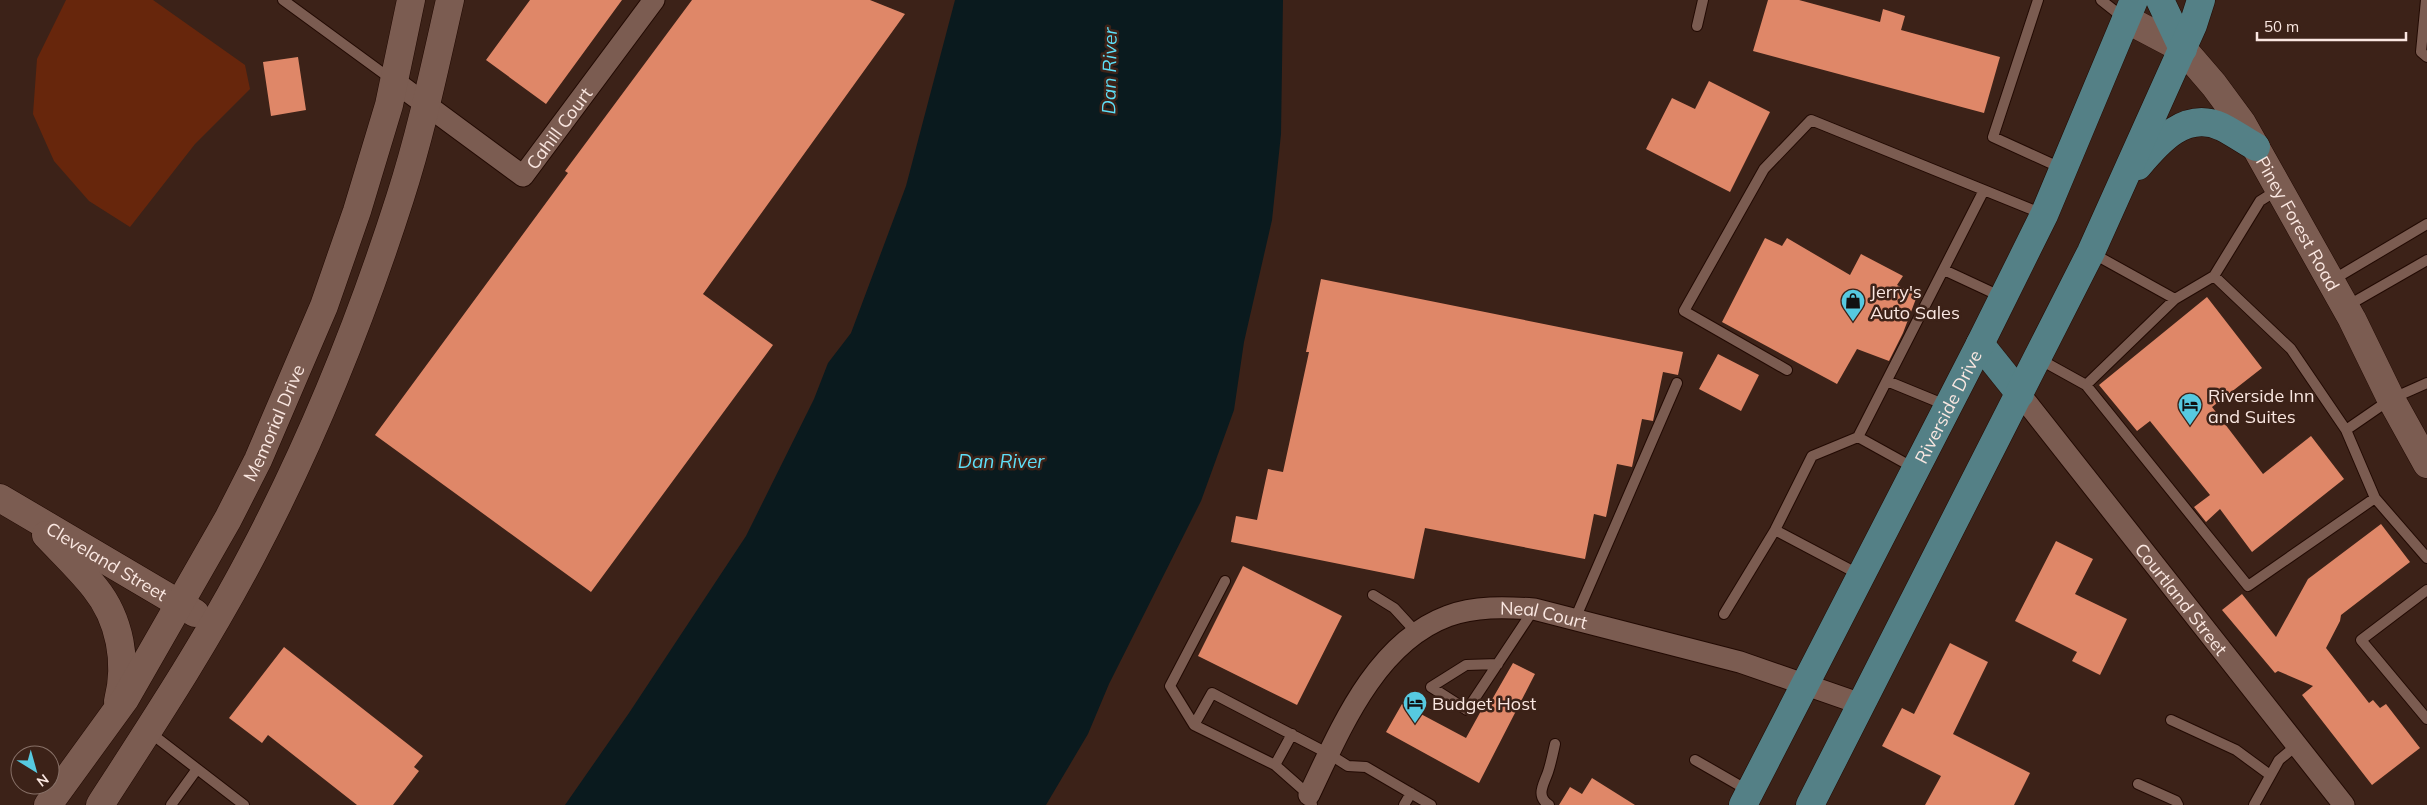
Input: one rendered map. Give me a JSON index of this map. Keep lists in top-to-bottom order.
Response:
{
  "streets": {
    "main road": [
      "Piney Forest Road",
      "Riverside Drive",
      "Memorial Drive",
      "Cleveland Street"
    ],
    "street": ["Cahill Court", "Courtland Street", "Neal Court"]
  },
  "crossings": [
    ["Cahill Court", "Memorial Drive"],
    ["Piney Forest Road", "Riverside Drive"],
    ["Riverside Drive", "Neal Court"],
    ["Memorial Drive", "Cleveland Street"]
  ],
  "water": ["Dan River"],
  "places": {
    "shop": ["Jerry's Auto Sales"],
    "hotel": ["Riverside Inn and Suites", "Budget Host"]
  },
  "scale_bar": "50 m",
  "north": "bottom right"
}
